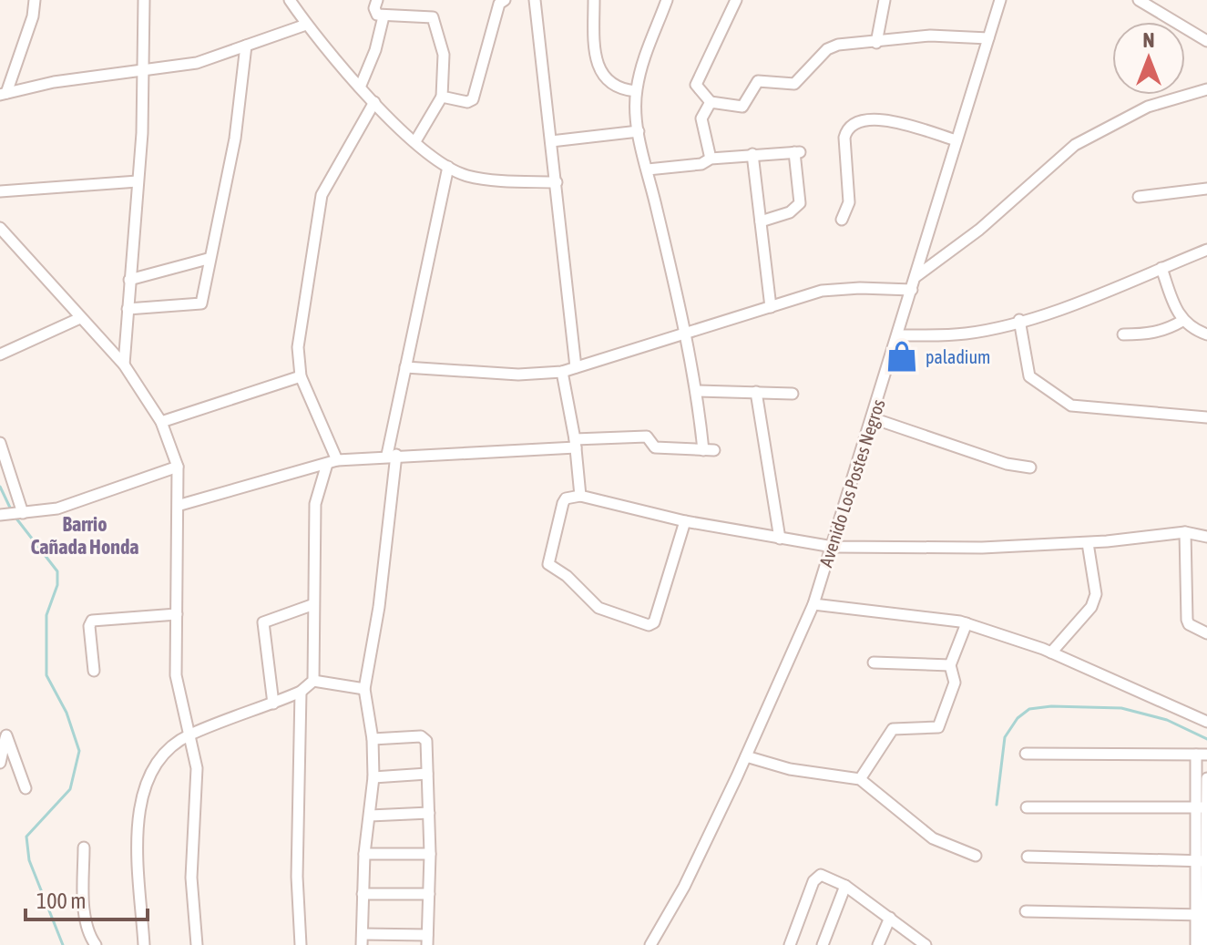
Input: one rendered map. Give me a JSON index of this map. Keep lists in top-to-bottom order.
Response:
{
  "streets": {
    "street": ["Avenido Los Postes Negros"]
  },
  "districts": ["Barrio Cañada Honda"],
  "places": {
    "shop": ["paladium"]
  },
  "scale_bar": "100 m",
  "north": "top"
}
